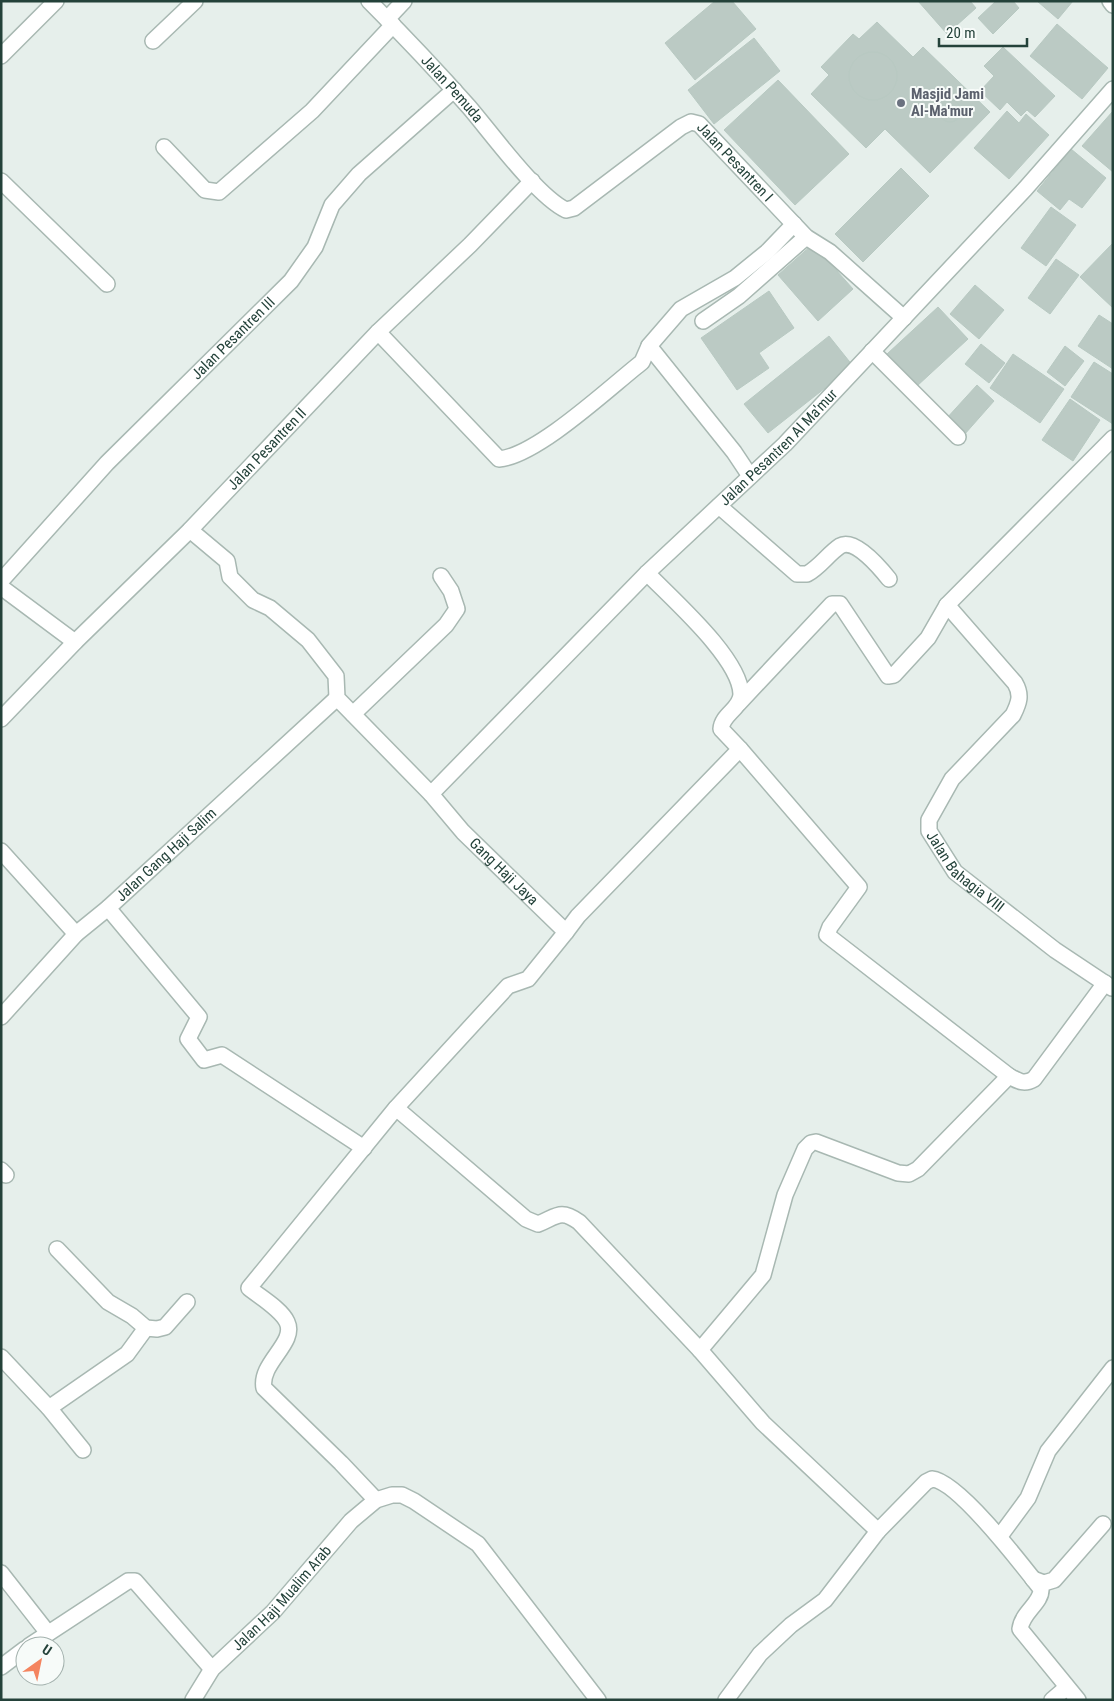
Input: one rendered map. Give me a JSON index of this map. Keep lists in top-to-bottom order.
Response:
{
  "streets": {
    "street": [
      "Jalan Pemuda",
      "Jalan Pesantren I",
      "Jalan Pesantren III",
      "Jalan Pesantren Al Ma'mur",
      "Jalan Pesantren II",
      "Jalan Gang Haji Salim",
      "Jalan Bahagia VIII",
      "Gang Haji Jaya",
      "Jalan Haji Mualim Arab"
    ]
  },
  "crossings": [
    ["Jalan Pemuda", "Jalan Pesantren I"],
    ["Jalan Pemuda", "Jalan Pesantren III"],
    ["Jalan Pemuda", "Jalan Pesantren II"],
    ["Jalan Pesantren I", "Jalan Pesantren Al Ma'mur"],
    ["Jalan Pesantren I", "Jalan Pesantren II"],
    ["Jalan Pesantren Al Ma'mur", "Gang Haji Jaya"],
    ["Jalan Gang Haji Salim", "Gang Haji Jaya"]
  ],
  "places": ["Masjid Jami Al-Ma'mur"],
  "scale_bar": "20 m",
  "north": "top right"
}
